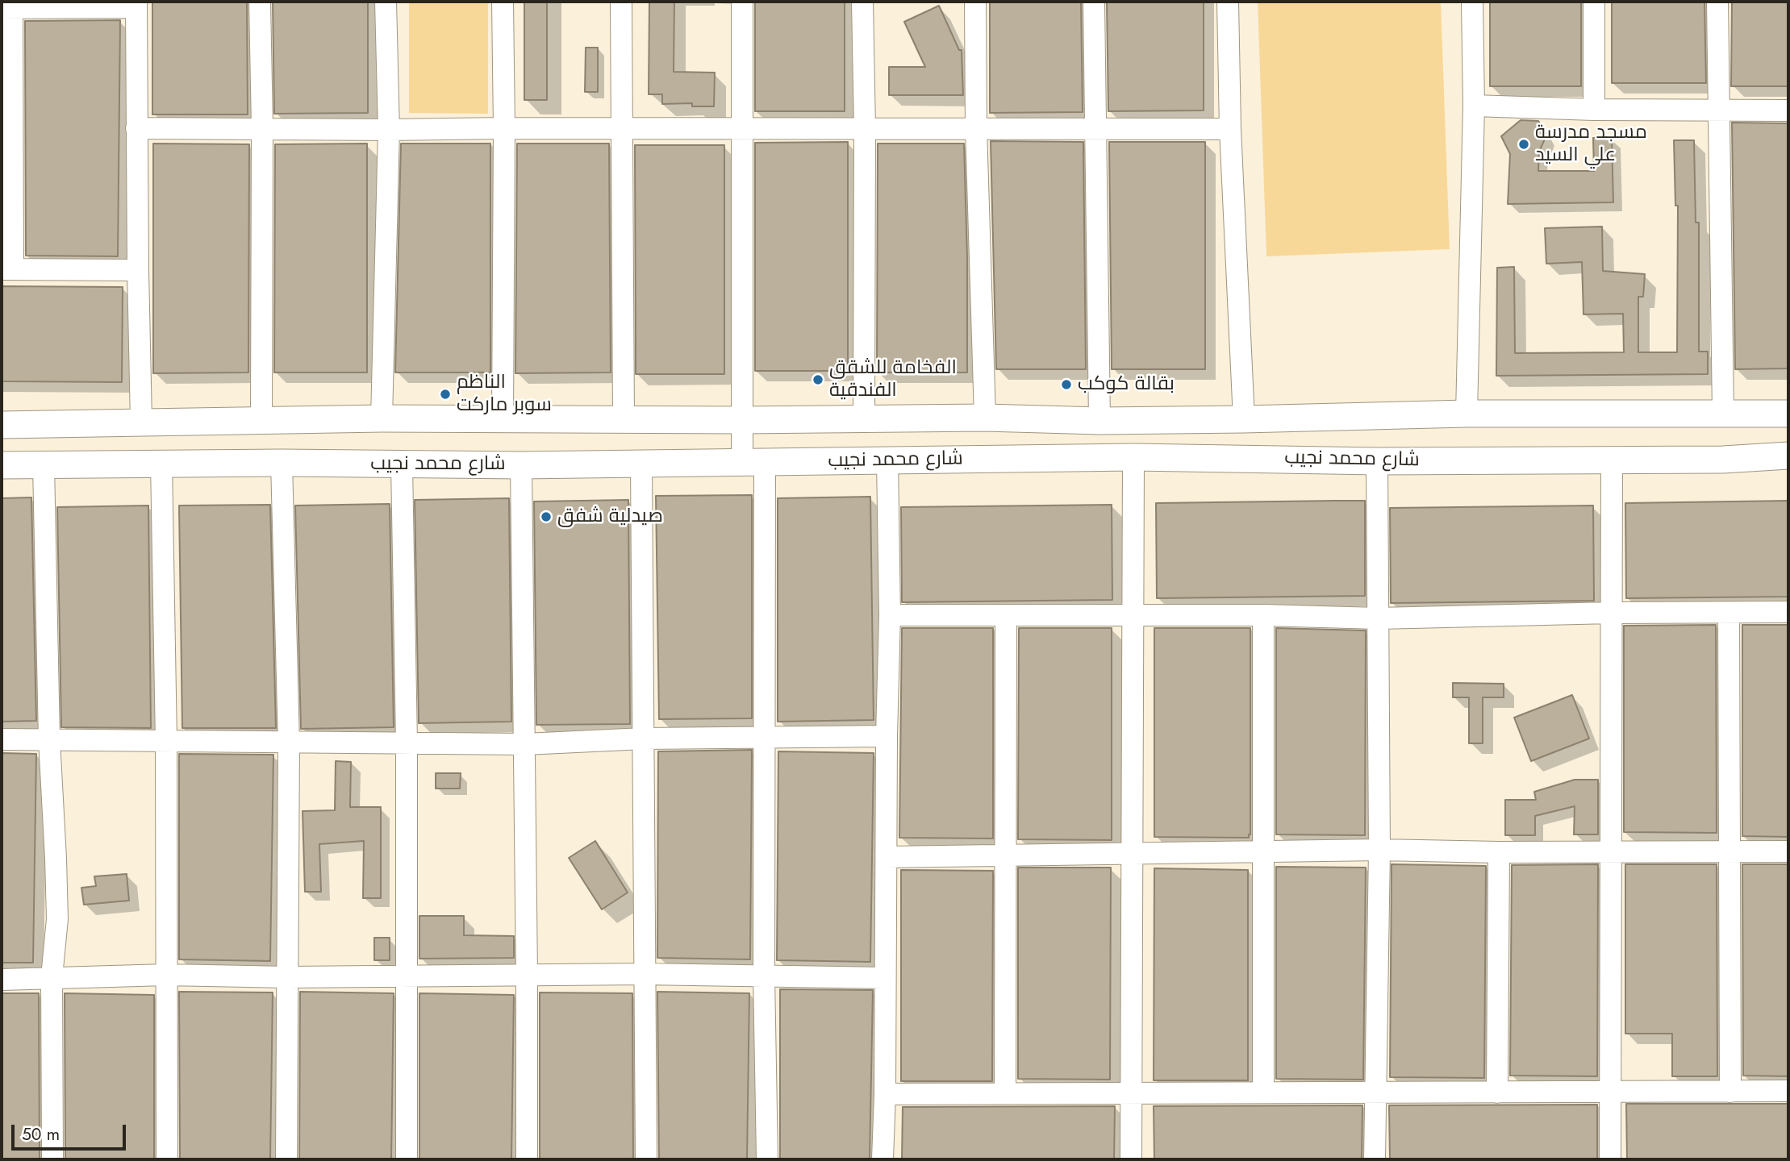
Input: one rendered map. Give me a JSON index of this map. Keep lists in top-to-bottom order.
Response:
{
  "streets": {
    "main road": ["شارع محمد نجيب"]
  },
  "places": [
    "مسجد مدرسة علي السيد",
    "الفخامة للشقق الفندقية",
    "بقالة كوكب",
    "الناظم سوبر ماركت",
    "صيدلية شفق"
  ],
  "scale_bar": "50 m"
}
